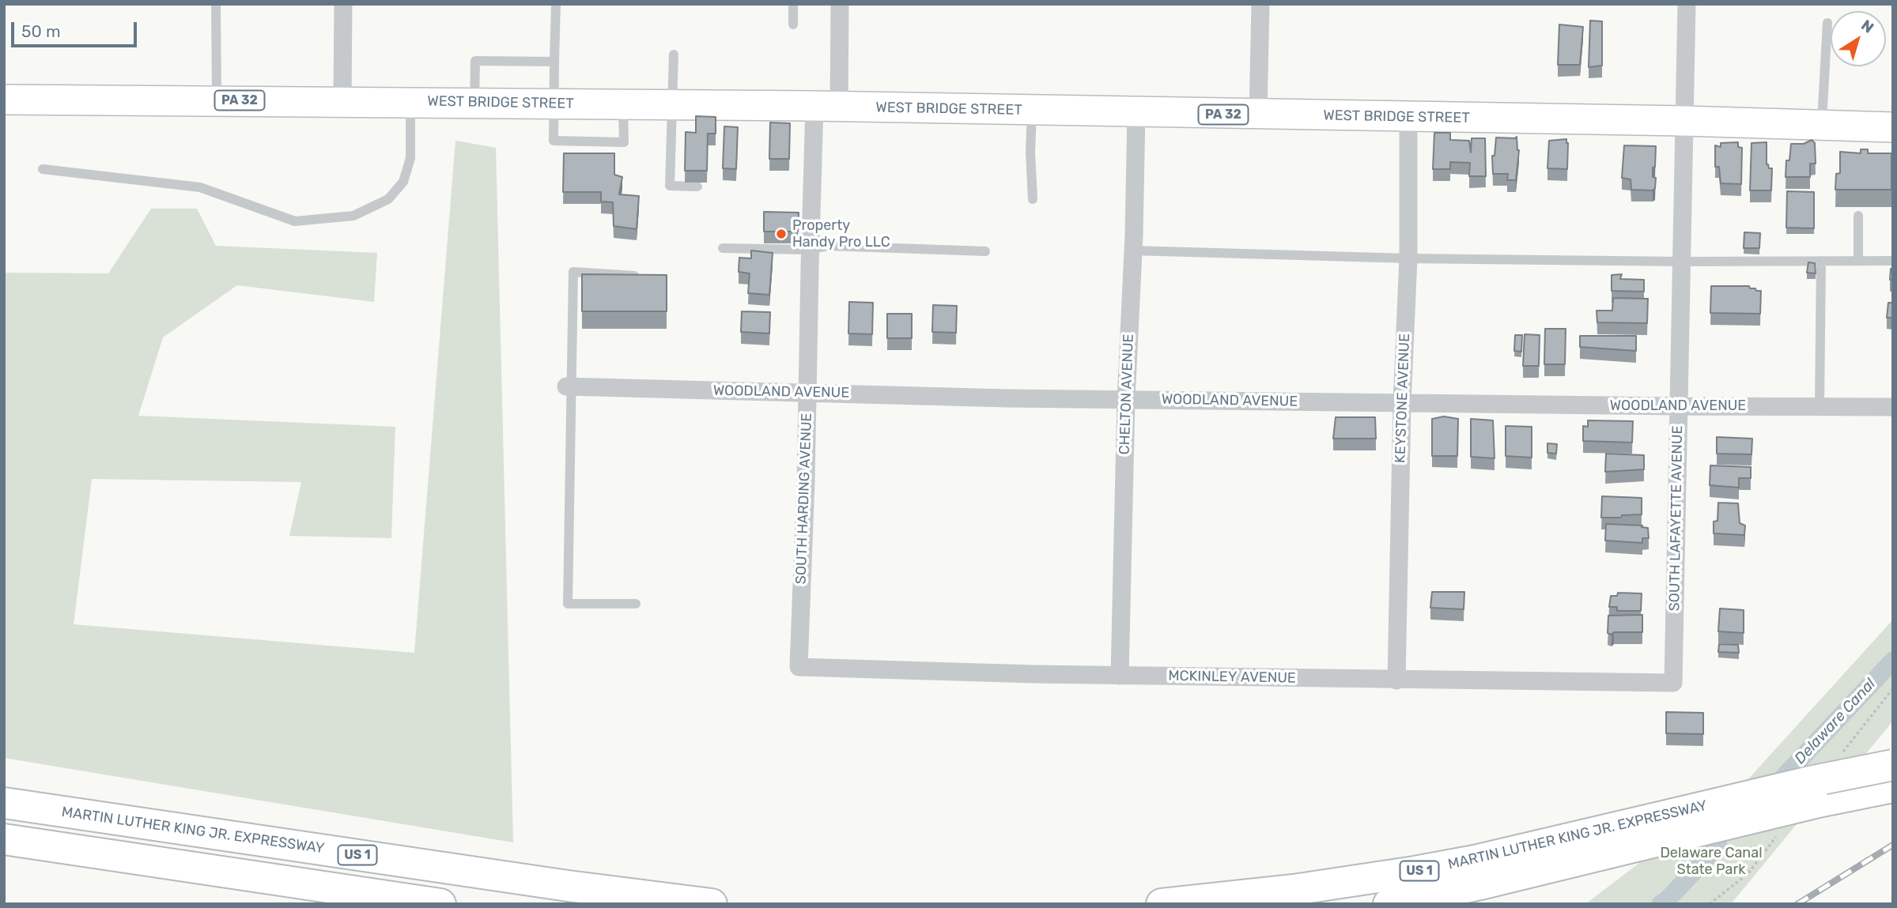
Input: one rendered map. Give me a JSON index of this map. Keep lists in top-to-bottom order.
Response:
{
  "streets": {
    "highway": ["MARTIN LUTHER KING JR. EXPRESSWAY", "US 1"],
    "main road": ["PA 32", "WEST BRIDGE STREET"],
    "street": [
      "WOODLAND AVENUE",
      "CHELTON AVENUE",
      "KEYSTONE AVENUE",
      "SOUTH HARDING AVENUE",
      "SOUTH LAFAYETTE AVENUE",
      "MCKINLEY AVENUE"
    ]
  },
  "crossings": [
    ["WEST BRIDGE STREET", "CHELTON AVENUE"],
    ["WEST BRIDGE STREET", "KEYSTONE AVENUE"],
    ["WEST BRIDGE STREET", "SOUTH HARDING AVENUE"],
    ["WEST BRIDGE STREET", "SOUTH LAFAYETTE AVENUE"],
    ["WOODLAND AVENUE", "CHELTON AVENUE"],
    ["WOODLAND AVENUE", "KEYSTONE AVENUE"],
    ["WOODLAND AVENUE", "SOUTH HARDING AVENUE"],
    ["WOODLAND AVENUE", "SOUTH LAFAYETTE AVENUE"],
    ["CHELTON AVENUE", "MCKINLEY AVENUE"],
    ["KEYSTONE AVENUE", "MCKINLEY AVENUE"],
    ["SOUTH HARDING AVENUE", "MCKINLEY AVENUE"],
    ["SOUTH LAFAYETTE AVENUE", "MCKINLEY AVENUE"]
  ],
  "water": ["Delaware Canal"],
  "parks": ["Delaware Canal State Park"],
  "places": ["Property Handy Pro LLC"],
  "scale_bar": "50 m",
  "north": "top right"
}
